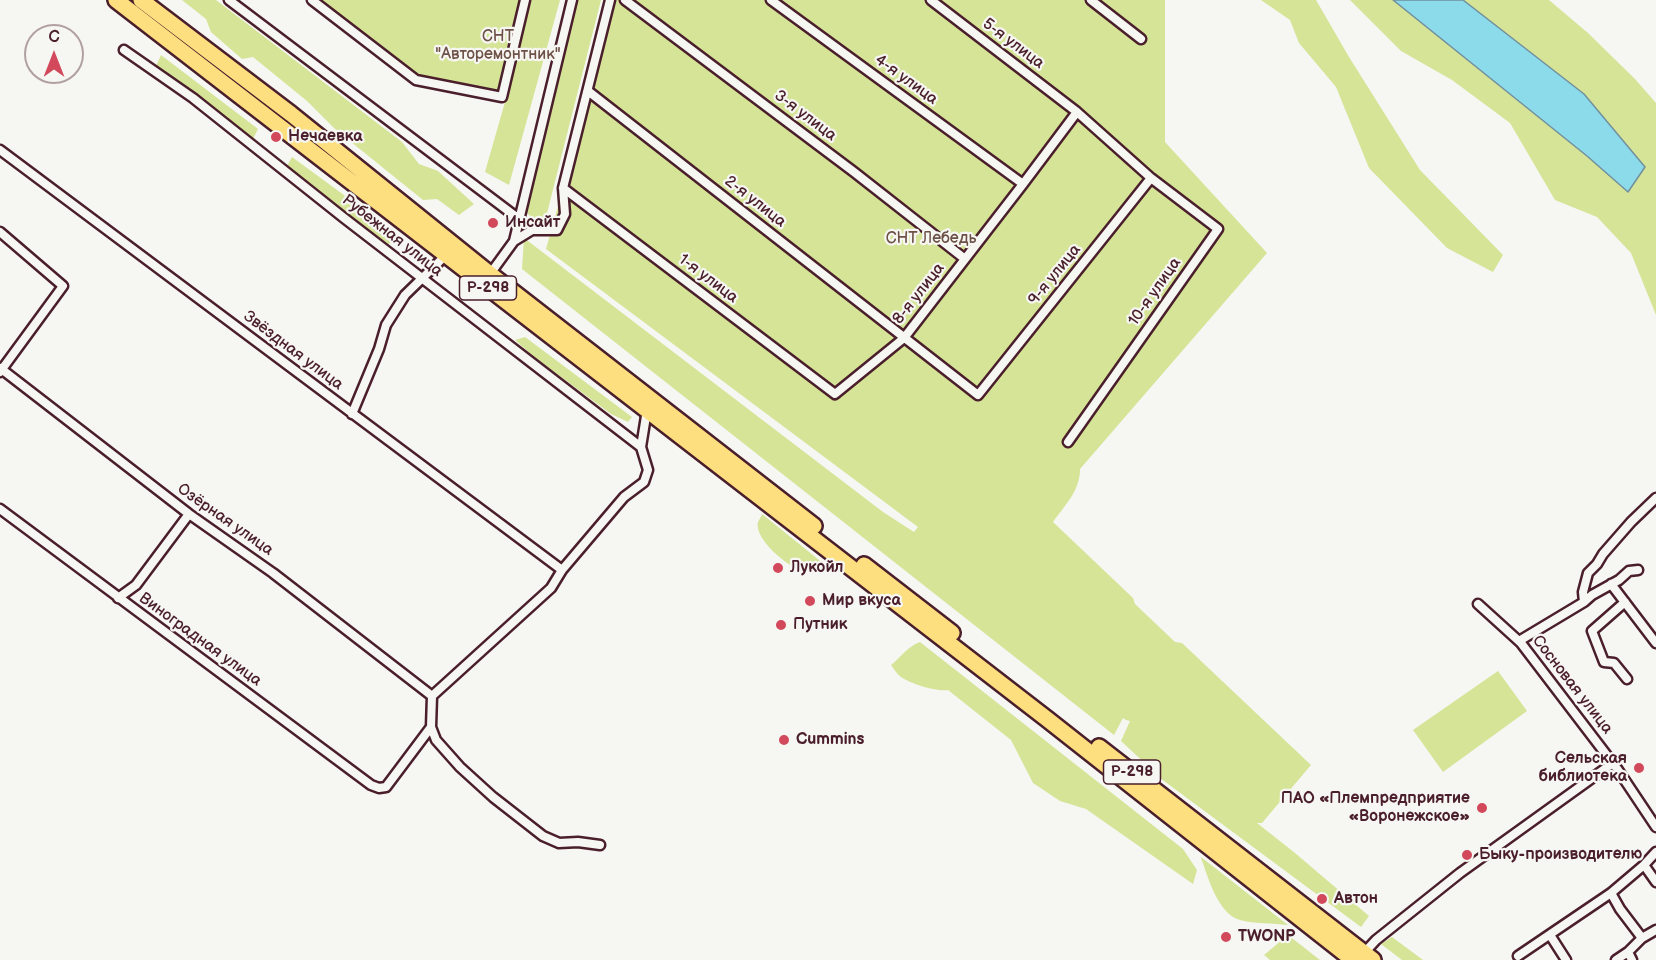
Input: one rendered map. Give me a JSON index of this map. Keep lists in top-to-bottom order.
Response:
{
  "streets": {
    "highway": ["Р-298"],
    "street": [
      "5-я улица",
      "4-я улица",
      "3-я улица",
      "2-я улица",
      "Рубежная улица",
      "9-я улица",
      "1-я улица",
      "10-я улица",
      "8-я улица",
      "Звёздная улица",
      "Озёрная улица",
      "Виноградная улица",
      "Сосновая улица"
    ]
  },
  "crossings": [
    ["5-я улица", "8-я улица"],
    ["4-я улица", "8-я улица"],
    ["3-я улица", "8-я улица"],
    ["2-я улица", "9-я улица"],
    ["2-я улица", "8-я улица"],
    ["9-я улица", "10-я улица"],
    ["9-я улица", "8-я улица"],
    ["1-я улица", "8-я улица"]
  ],
  "parks": ["СНТ \"Авторемонтник\"", "СНТ Лебедь"],
  "places": [
    "Нечаевка",
    "Инсайт",
    "Лукойл",
    "Мир вкуса",
    "Путник",
    "Cummins",
    "Сельская библиотека",
    "ПАО «Племпредприятие «Воронежское»",
    "Быку-производителю",
    "Автон",
    "TWONP"
  ],
  "north": "top"
}
